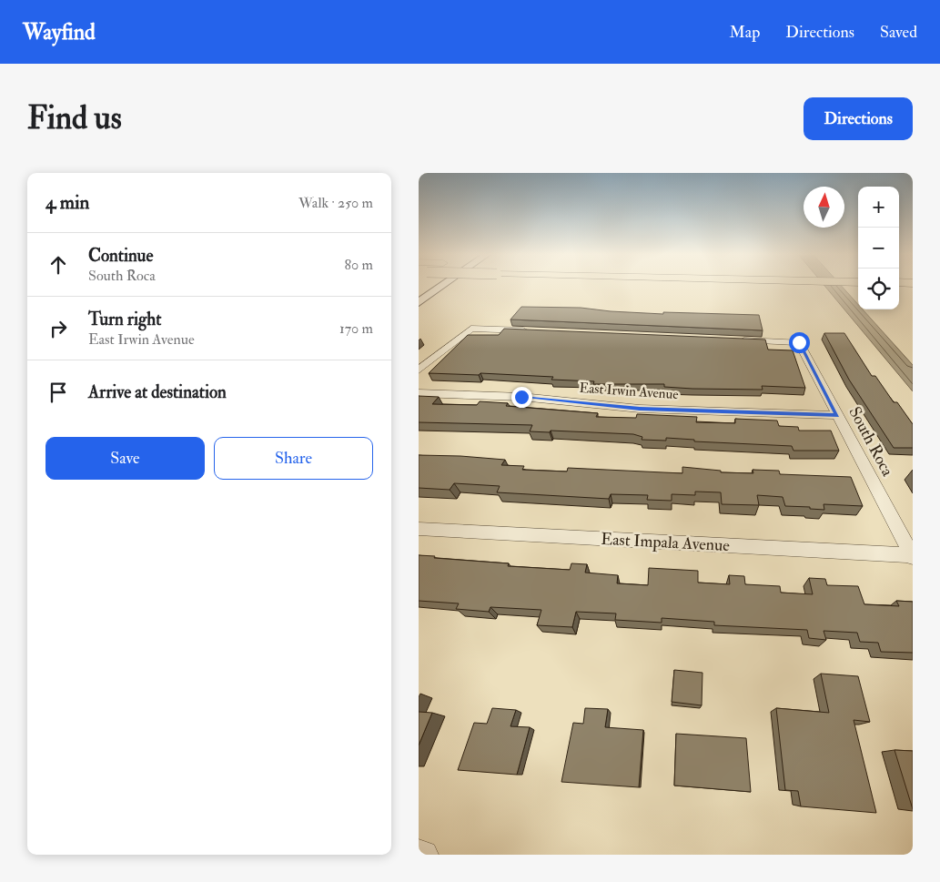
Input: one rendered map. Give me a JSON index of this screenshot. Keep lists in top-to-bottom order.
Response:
{
  "streets": {
    "street": ["East Irwin Avenue", "South Roca", "East Impala Avenue"]
  },
  "crossings": [
    ["East Irwin Avenue", "South Roca"],
    ["South Roca", "East Impala Avenue"]
  ],
  "north": "top",
  "page": {
    "header": "Wayfind",
    "nav": ["Map", "Directions", "Saved"],
    "buttons": [
      "Directions",
      ["Save", "Share"]
    ],
    "title": "Find us",
    "heading": ["4 min", "Walk · 250 m"],
    "map_buttons": ["+", "−"],
    "list": [
      ["Continue", "South Roca", "80 m"],
      ["Turn right", "East Irwin Avenue", "170 m"],
      "Arrive at destination"
    ]
  }
}
